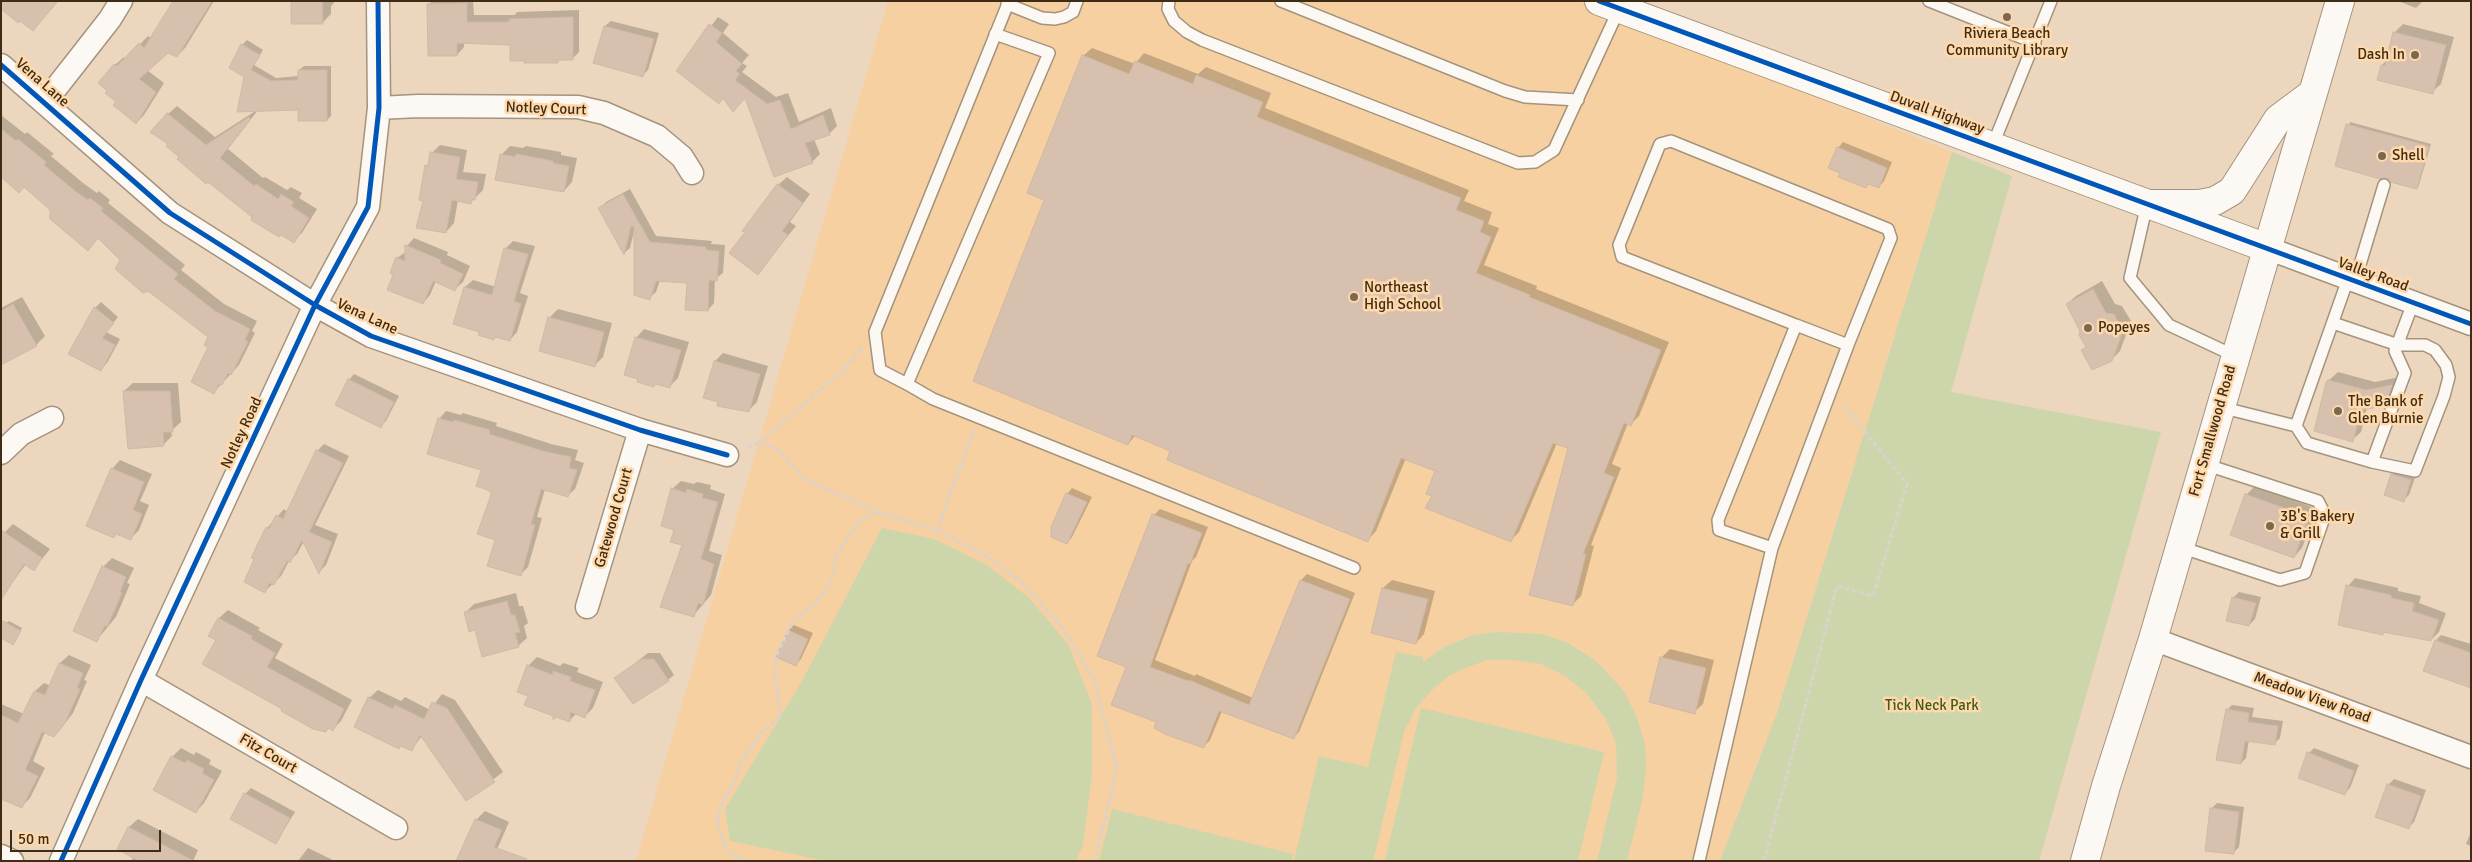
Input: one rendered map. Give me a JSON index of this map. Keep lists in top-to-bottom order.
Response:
{
  "streets": {
    "main road": ["Duvall Highway", "Fort Smallwood Road"],
    "street": [
      "Vena Lane",
      "Notley Court",
      "Valley Road",
      "Notley Road",
      "Gatewood Court",
      "Meadow View Road",
      "Fitz Court"
    ]
  },
  "crossings": [
    ["Vena Lane", "Notley Road"],
    ["Vena Lane", "Gatewood Court"],
    ["Notley Court", "Notley Road"],
    ["Duvall Highway", "Valley Road"],
    ["Duvall Highway", "Fort Smallwood Road"],
    ["Valley Road", "Fort Smallwood Road"],
    ["Fort Smallwood Road", "Meadow View Road"],
    ["Notley Road", "Fitz Court"]
  ],
  "parks": ["Tick Neck Park"],
  "places": [
    "Riviera Beach Community Library",
    "Dash In",
    "Shell",
    "Northeast High School",
    "Popeyes",
    "The Bank of Glen Burnie",
    "3B's Bakery & Grill"
  ],
  "scale_bar": "50 m"
}
